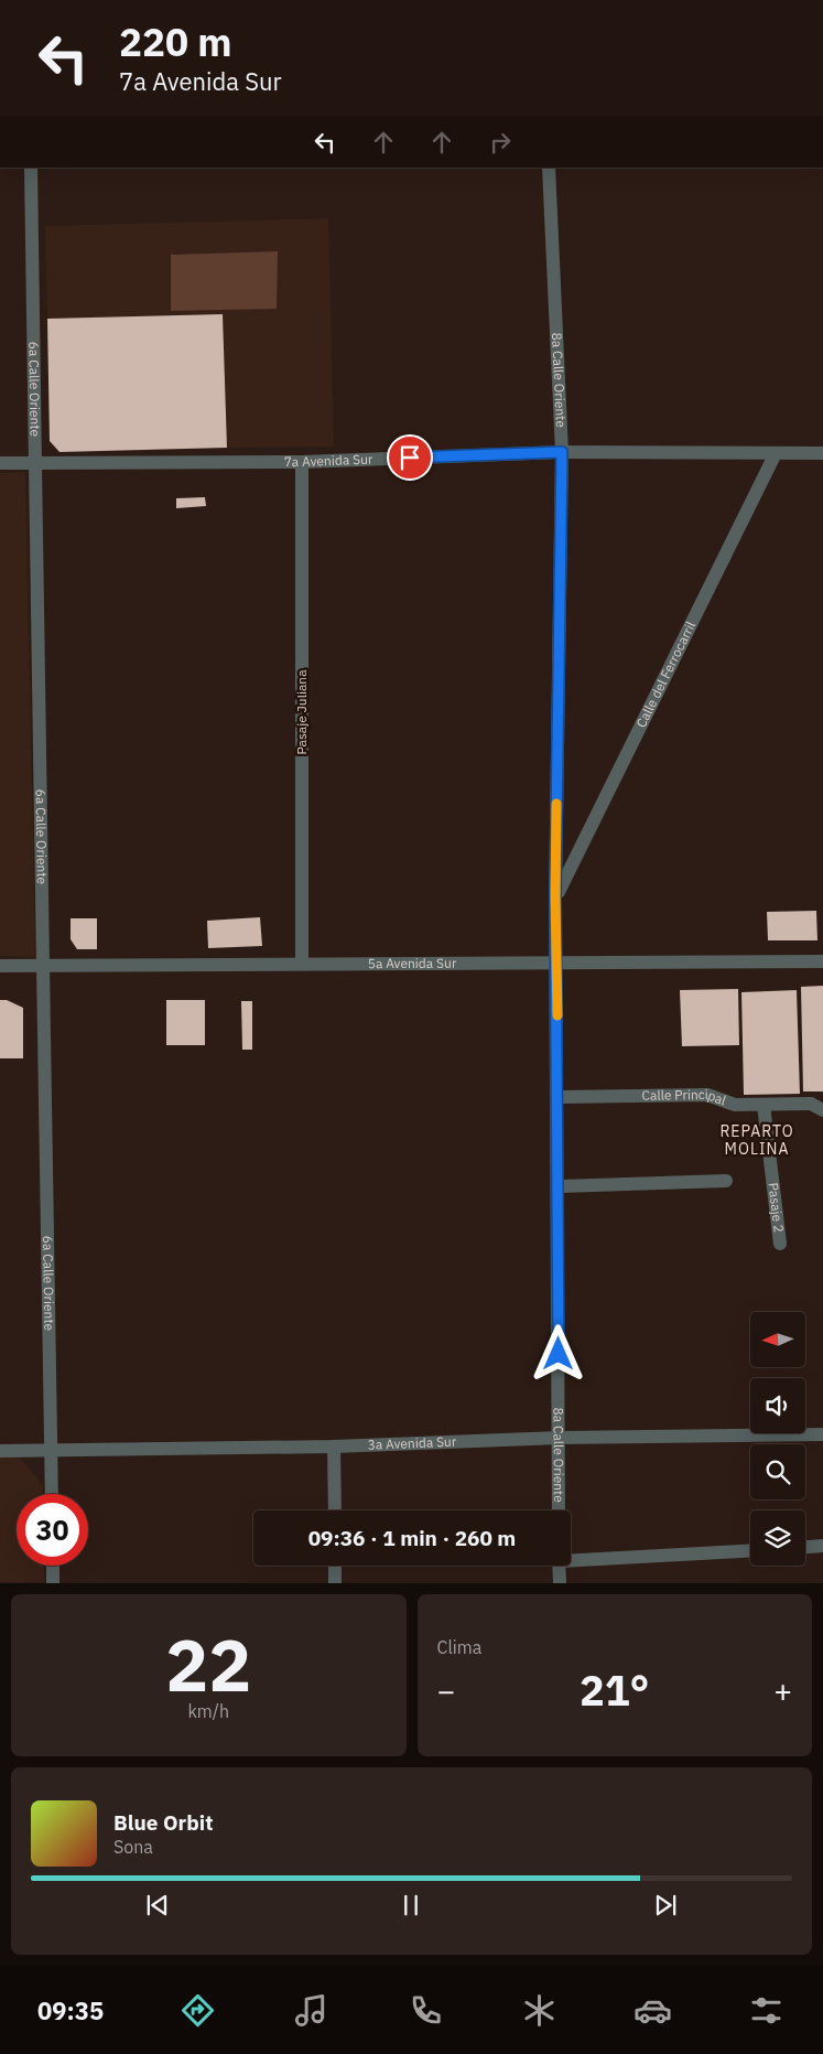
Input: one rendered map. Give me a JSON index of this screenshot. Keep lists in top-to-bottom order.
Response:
{
  "streets": {
    "street": [
      "8a Calle Oriente",
      "6a Calle Oriente",
      "7a Avenida Sur",
      "Calle del Ferrocarril",
      "Pasaje Juliana",
      "5a Avenida Sur",
      "Calle Principal",
      "Pasaje 2",
      "3a Avenida Sur"
    ]
  },
  "crossings": [
    ["8a Calle Oriente", "7a Avenida Sur"],
    ["8a Calle Oriente", "Calle del Ferrocarril"],
    ["8a Calle Oriente", "5a Avenida Sur"],
    ["8a Calle Oriente", "Calle Principal"],
    ["8a Calle Oriente", "3a Avenida Sur"],
    ["6a Calle Oriente", "7a Avenida Sur"],
    ["6a Calle Oriente", "5a Avenida Sur"],
    ["6a Calle Oriente", "3a Avenida Sur"],
    ["7a Avenida Sur", "Calle del Ferrocarril"],
    ["7a Avenida Sur", "Pasaje Juliana"],
    ["Pasaje Juliana", "5a Avenida Sur"],
    ["Calle Principal", "Pasaje 2"]
  ],
  "districts": ["REPARTO MOLINA"],
  "north": "left",
  "page": {
    "turn": ["220 m", "7a Avenida Sur"],
    "limit": "30",
    "trip": "09:36 · 1 min · 260 m",
    "tile": [
      ["22", "km/h"],
      "Clima"
    ],
    "heat": ["−", "21°", "+"],
    "song": ["Blue Orbit", "Sona"],
    "tabs": "09:35"
  }
}
